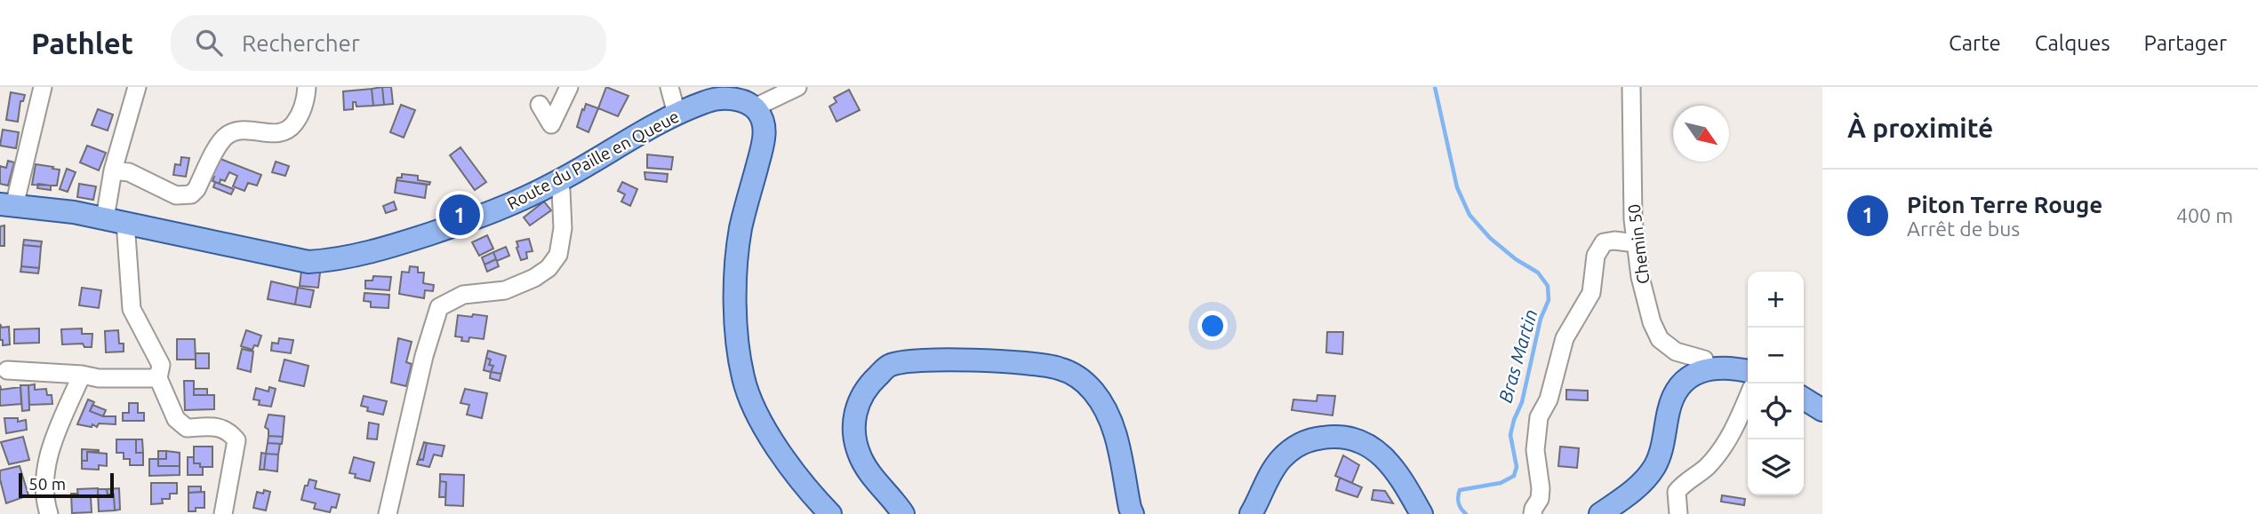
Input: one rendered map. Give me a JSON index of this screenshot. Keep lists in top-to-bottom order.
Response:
{
  "streets": {
    "main road": ["Route du Paille en Queue"],
    "street": ["Chemin 50"]
  },
  "water": ["Bras Martin"],
  "scale_bar": "50 m",
  "north": "bottom right",
  "page": {
    "header": "Pathlet",
    "search": "Rechercher",
    "nav": ["Carte", "Calques", "Partager"],
    "heading": "À proximité",
    "list": [
      {
        "mark": "1",
        "name": "Piton Terre Rouge",
        "note": "Arrêt de bus",
        "value": "400 m"
      }
    ],
    "pins": "1",
    "map_buttons": ["+", "−"],
    "scale": "50 m"
  }
}
